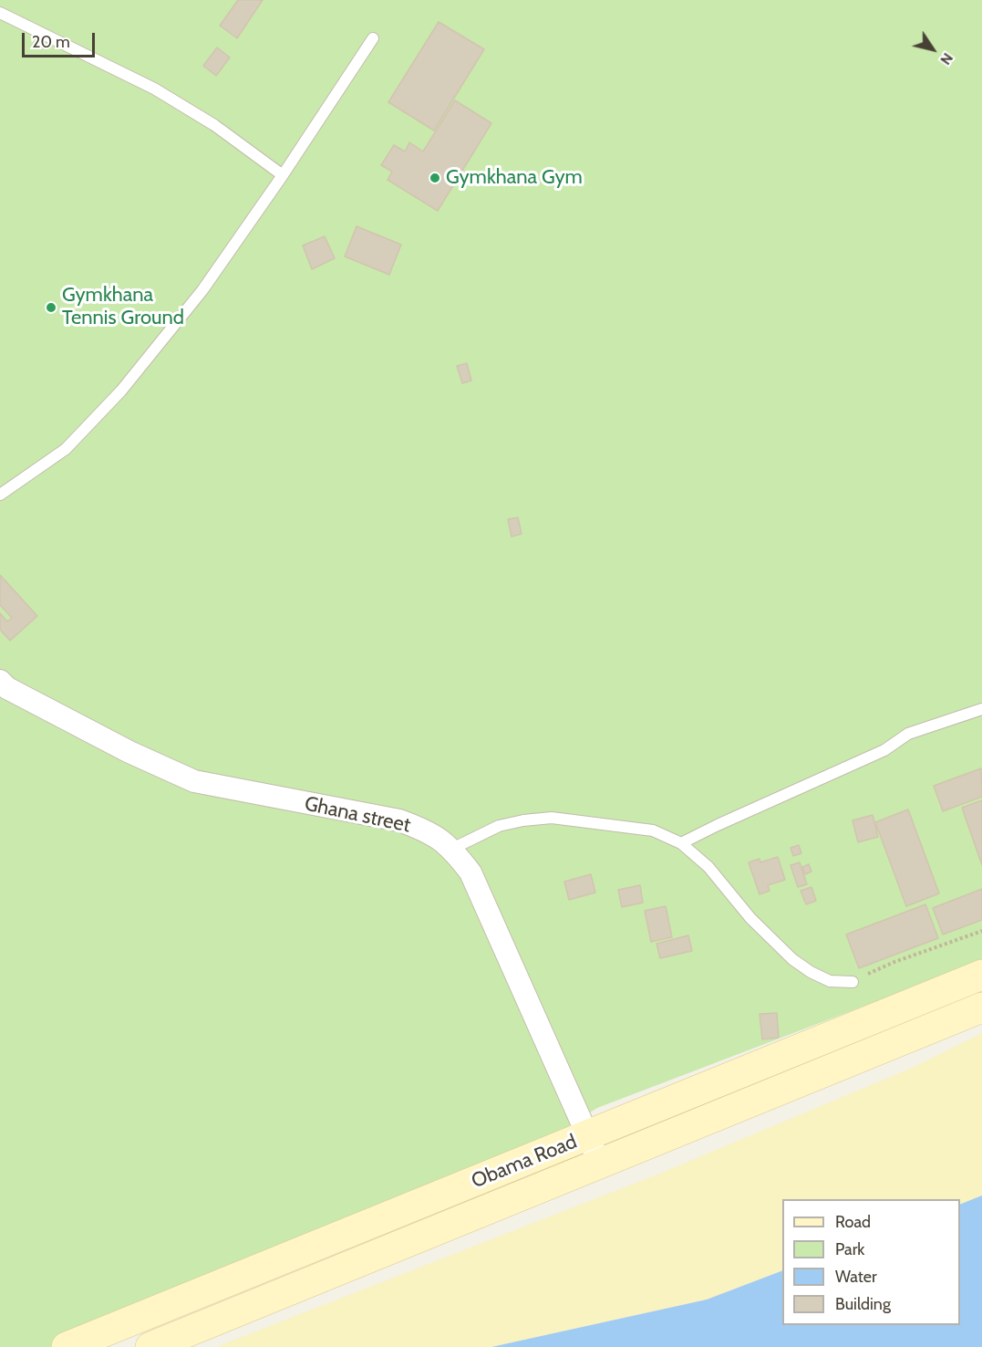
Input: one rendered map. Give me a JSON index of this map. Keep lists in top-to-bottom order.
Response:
{
  "streets": {
    "street": ["Ghana street", "Obama Road"]
  },
  "crossings": [
    ["Ghana street", "Obama Road"]
  ],
  "places": ["Gymkhana Gym", "Gymkhana Tennis Ground"],
  "legend": [
    "Road",
    "Park",
    "Water",
    "Building"
  ],
  "scale_bar": "20 m",
  "north": "bottom right"
}
